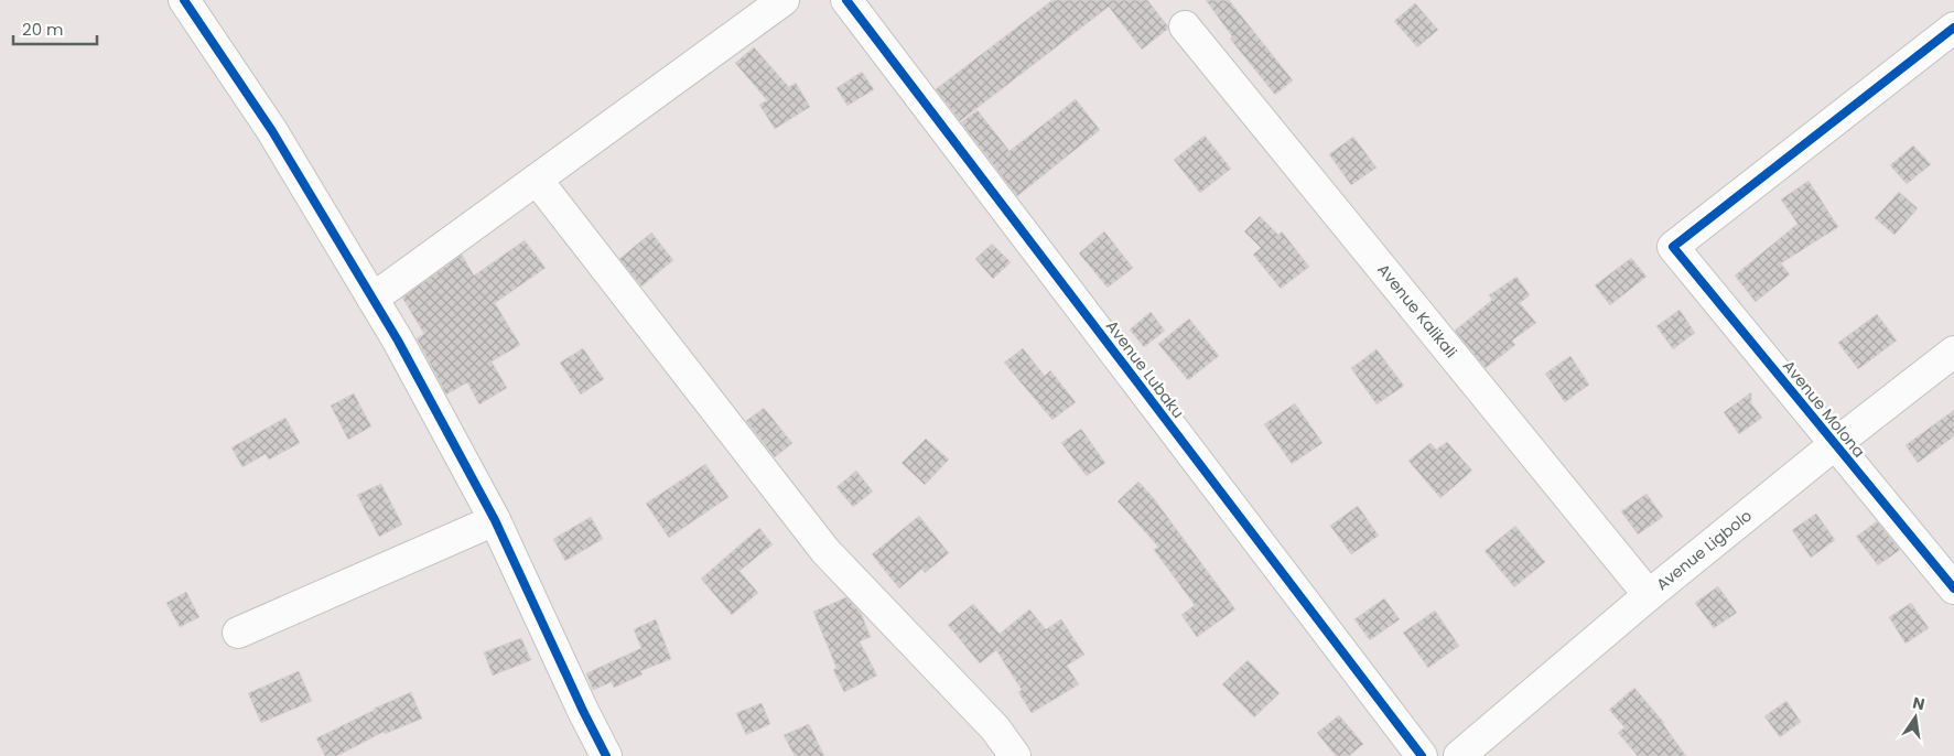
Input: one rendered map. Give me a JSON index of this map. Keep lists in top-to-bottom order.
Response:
{
  "streets": {
    "street": [
      "Avenue Kalikali",
      "Avenue Lubaku",
      "Avenue Molona",
      "Avenue Ligbolo"
    ]
  },
  "crossings": [
    ["Avenue Kalikali", "Avenue Ligbolo"],
    ["Avenue Molona", "Avenue Ligbolo"]
  ],
  "scale_bar": "20 m",
  "north": "top"
}
